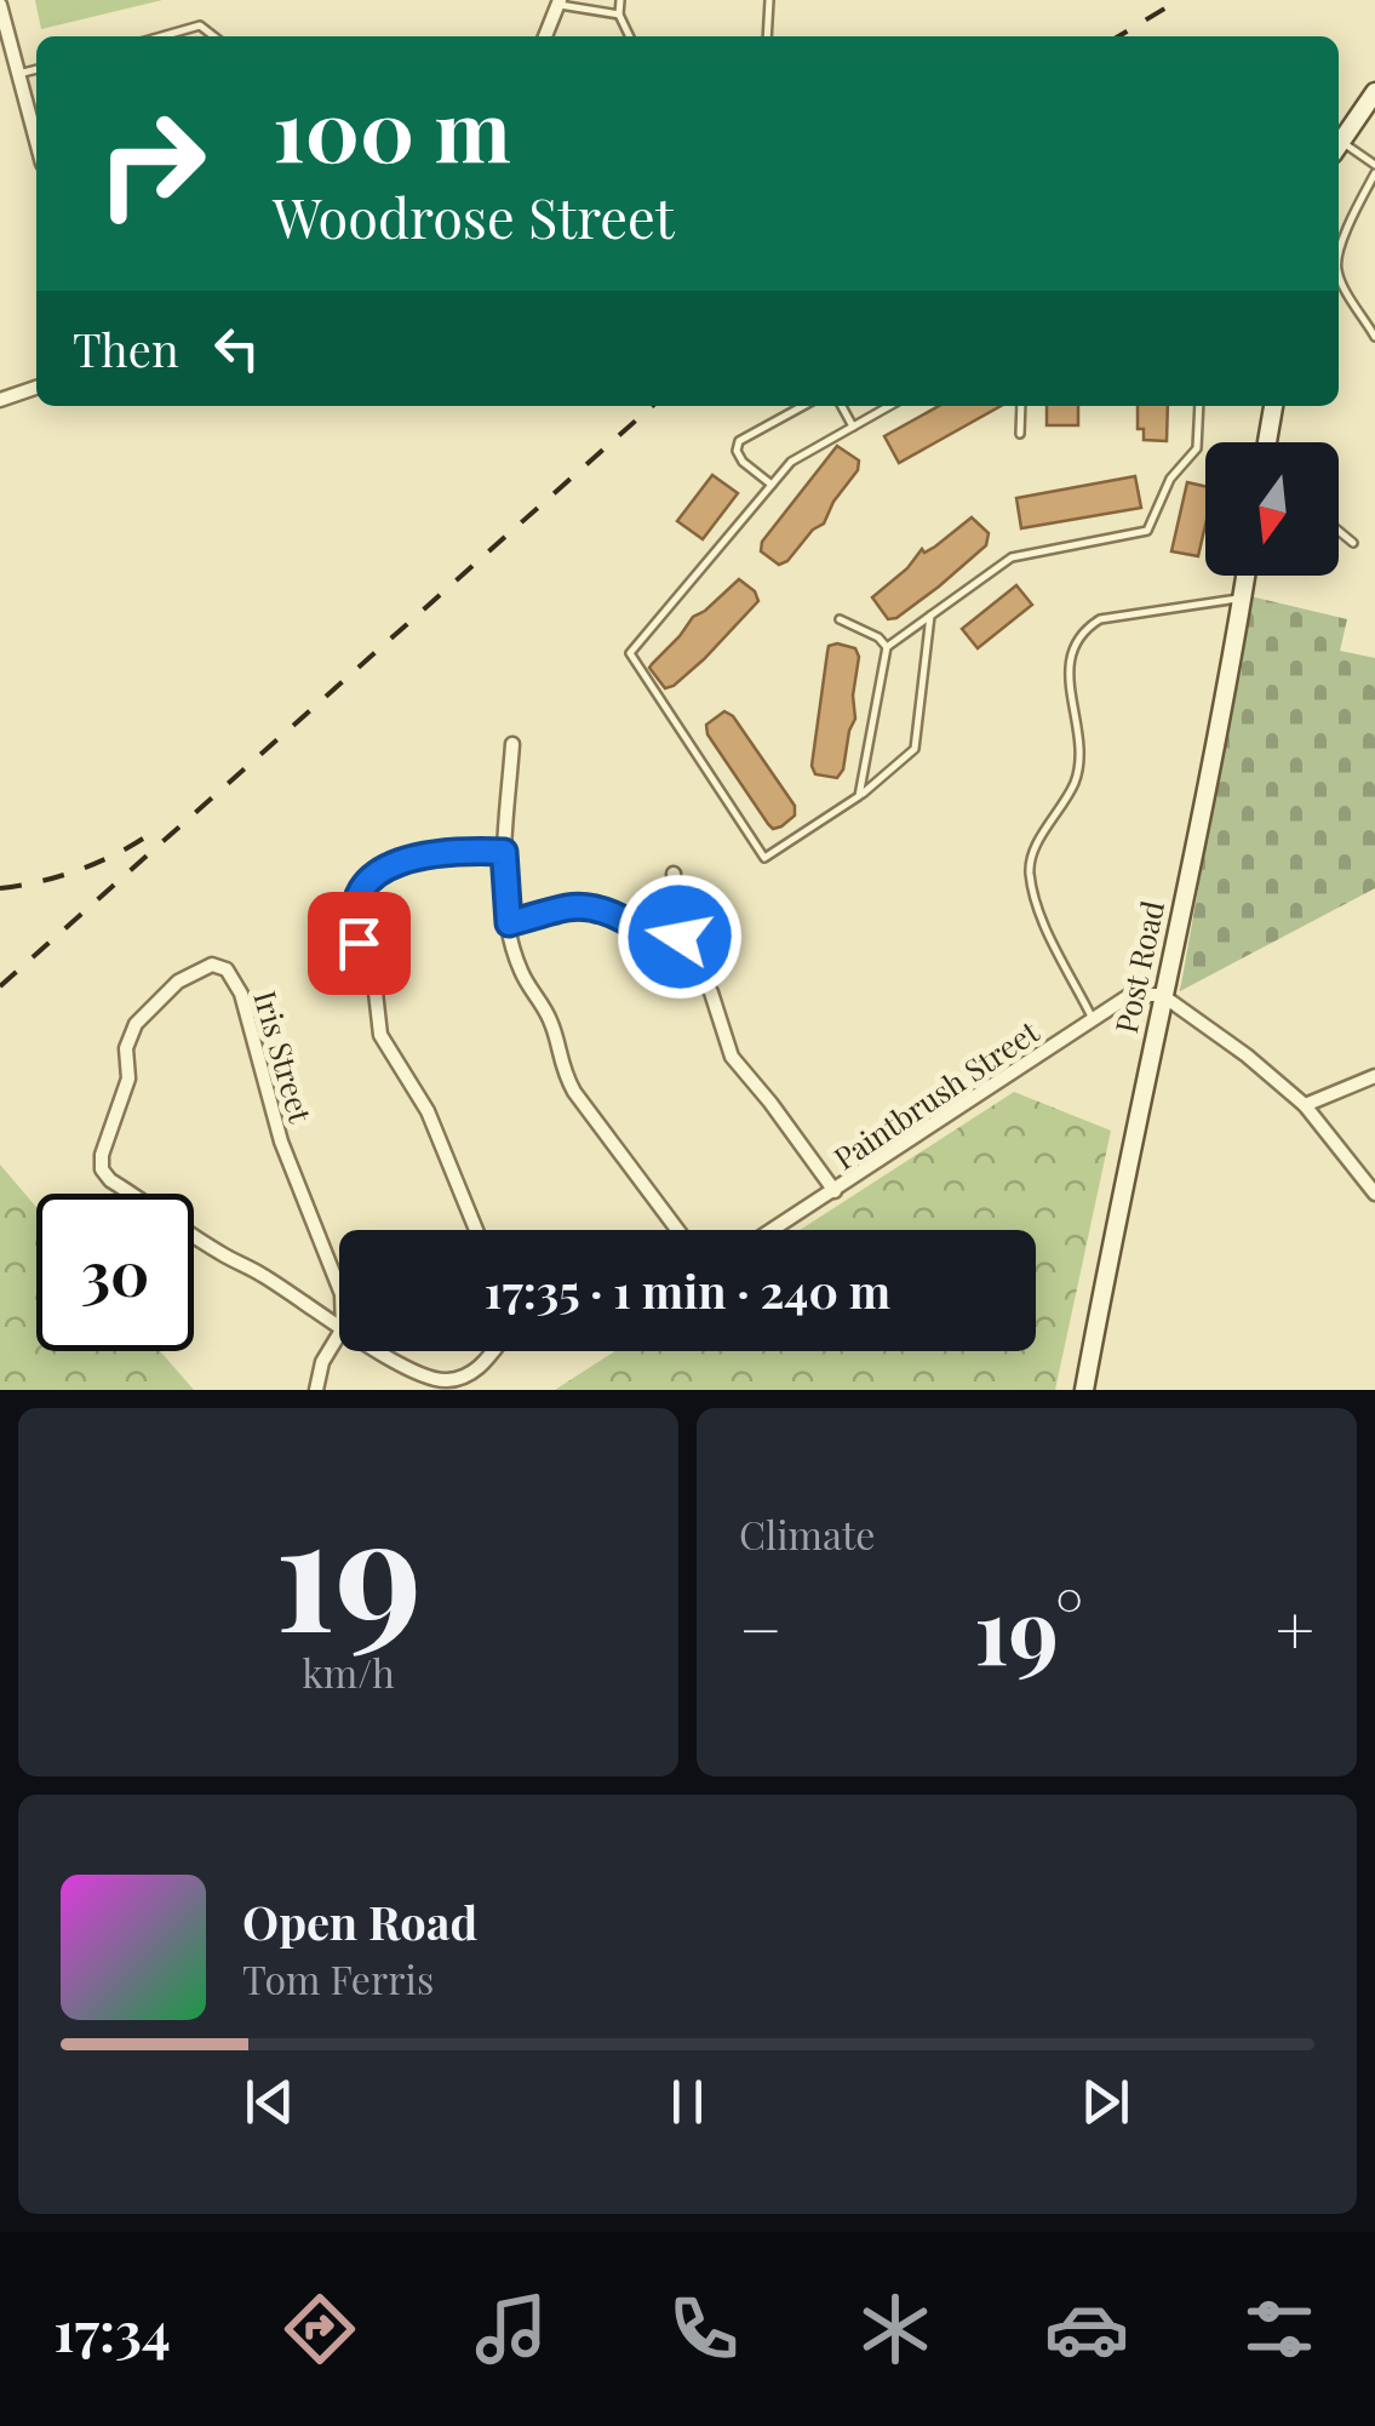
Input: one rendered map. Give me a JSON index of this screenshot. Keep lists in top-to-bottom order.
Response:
{
  "streets": {
    "street": ["Post Road", "Iris Street", "Paintbrush Street"]
  },
  "crossings": [
    ["Post Road", "Paintbrush Street"]
  ],
  "north": "bottom",
  "page": {
    "turn": ["100 m", "Woodrose Street"],
    "then": "Then",
    "limit": "30",
    "trip": "17:35 · 1 min · 240 m",
    "tile": [
      ["19", "km/h"],
      "Climate"
    ],
    "heat": ["−", "19°", "+"],
    "song": ["Open Road", "Tom Ferris"],
    "tabs": "17:34"
  }
}
